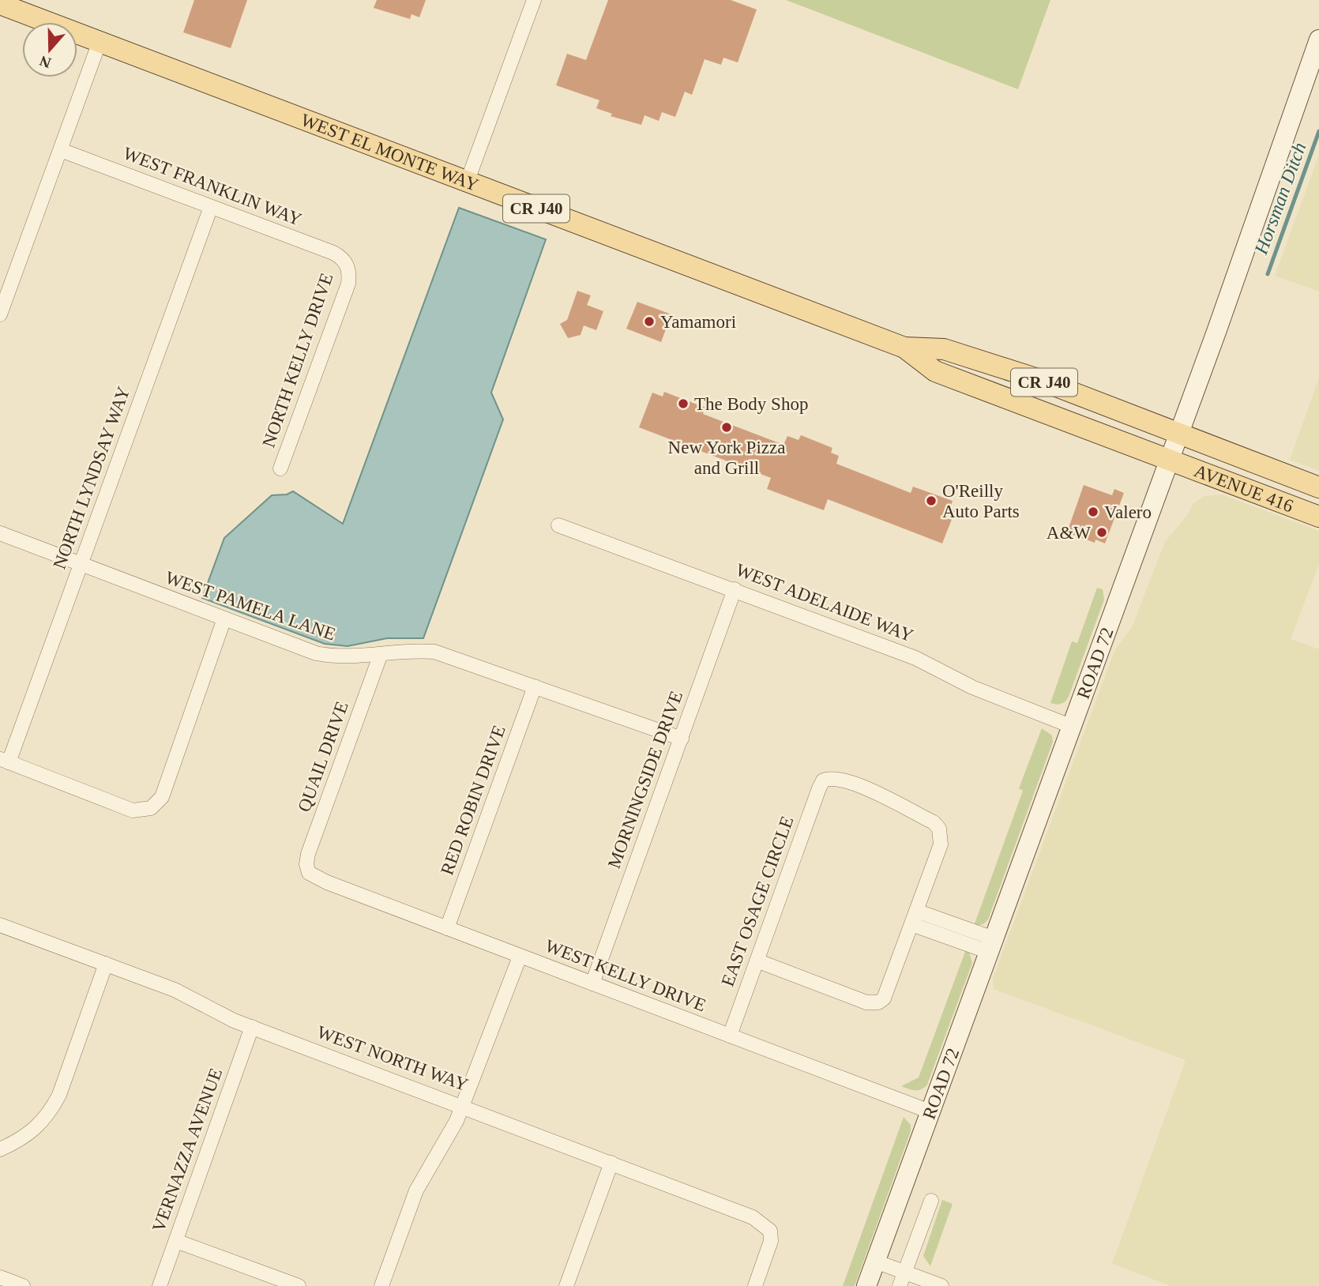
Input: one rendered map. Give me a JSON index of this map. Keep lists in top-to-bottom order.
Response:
{
  "streets": {
    "main road": ["WEST EL MONTE WAY", "CR J40", "AVENUE 416"],
    "street": [
      "WEST FRANKLIN WAY",
      "NORTH KELLY DRIVE",
      "NORTH LYNDSAY WAY",
      "WEST ADELAIDE WAY",
      "WEST PAMELA LANE",
      "ROAD 72",
      "QUAIL DRIVE",
      "MORNINGSIDE DRIVE",
      "RED ROBIN DRIVE",
      "EAST OSAGE CIRCLE",
      "WEST KELLY DRIVE",
      "WEST NORTH WAY",
      "VERNAZZA AVENUE"
    ]
  },
  "crossings": [
    ["WEST EL MONTE WAY", "AVENUE 416"],
    ["WEST EL MONTE WAY", "ROAD 72"],
    ["WEST FRANKLIN WAY", "NORTH KELLY DRIVE"],
    ["WEST FRANKLIN WAY", "NORTH LYNDSAY WAY"],
    ["NORTH LYNDSAY WAY", "WEST PAMELA LANE"],
    ["AVENUE 416", "ROAD 72"],
    ["WEST ADELAIDE WAY", "ROAD 72"],
    ["WEST ADELAIDE WAY", "MORNINGSIDE DRIVE"],
    ["WEST PAMELA LANE", "QUAIL DRIVE"],
    ["WEST PAMELA LANE", "MORNINGSIDE DRIVE"],
    ["WEST PAMELA LANE", "RED ROBIN DRIVE"],
    ["ROAD 72", "WEST KELLY DRIVE"],
    ["QUAIL DRIVE", "WEST KELLY DRIVE"],
    ["MORNINGSIDE DRIVE", "WEST KELLY DRIVE"],
    ["RED ROBIN DRIVE", "WEST KELLY DRIVE"],
    ["EAST OSAGE CIRCLE", "WEST KELLY DRIVE"],
    ["WEST NORTH WAY", "VERNAZZA AVENUE"]
  ],
  "water": ["Horsman Ditch"],
  "places": [
    "Yamamori",
    "The Body Shop",
    "New York Pizza and Grill",
    "O'Reilly Auto Parts",
    "Valero",
    "A&W"
  ],
  "north": "bottom"
}
